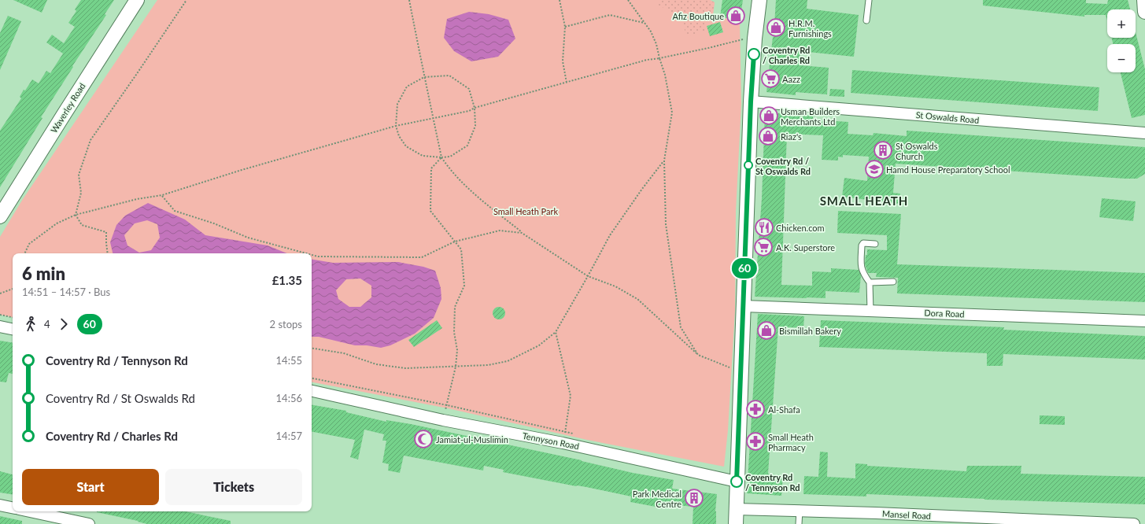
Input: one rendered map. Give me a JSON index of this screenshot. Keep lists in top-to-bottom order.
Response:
{
  "streets": {
    "street": [
      "Waverley Road",
      "St Oswalds Road",
      "Dora Road",
      "Tennyson Road",
      "Mansel Road"
    ]
  },
  "districts": ["SMALL HEATH"],
  "parks": ["Small Heath Park"],
  "places": {
    "shop": [
      "Afiz Boutique",
      "H.R.M. Furnishings",
      "Usman Builders Merchants Ltd",
      "Riaz's",
      "Bismillah Bakery"
    ],
    "other": ["Coventry Rd / Charles Rd", "Coventry Rd / St Oswalds Rd", "Coventry Rd / Tennyson Rd"],
    "supermarket": ["Aazz", "A.K. Superstore"],
    "building": ["St Oswalds Church", "Park Medical Centre"],
    "school or university": ["Hamd House Preparatory School"],
    "restaurant": ["Chicken.com"],
    "pharmacy": ["Al-Shafa", "Small Heath Pharmacy"],
    "mosque": ["Jamiat-ul-Muslimin"]
  },
  "lines": ["bus line 60"],
  "page": {
    "on_map": "60",
    "map_buttons": ["+", "−"],
    "heading": ["6 min", "14:51 – 14:57 · Bus", "£1.35"],
    "legs": ["4", "60", "2 stops"],
    "list": [
      {
        "name": "Coventry Rd / Tennyson Rd",
        "value": "14:55"
      },
      {
        "name": "Coventry Rd / St Oswalds Rd",
        "value": "14:56"
      },
      {
        "name": "Coventry Rd / Charles Rd",
        "value": "14:57"
      }
    ],
    "buttons": ["Start", "Tickets"]
  }
}
